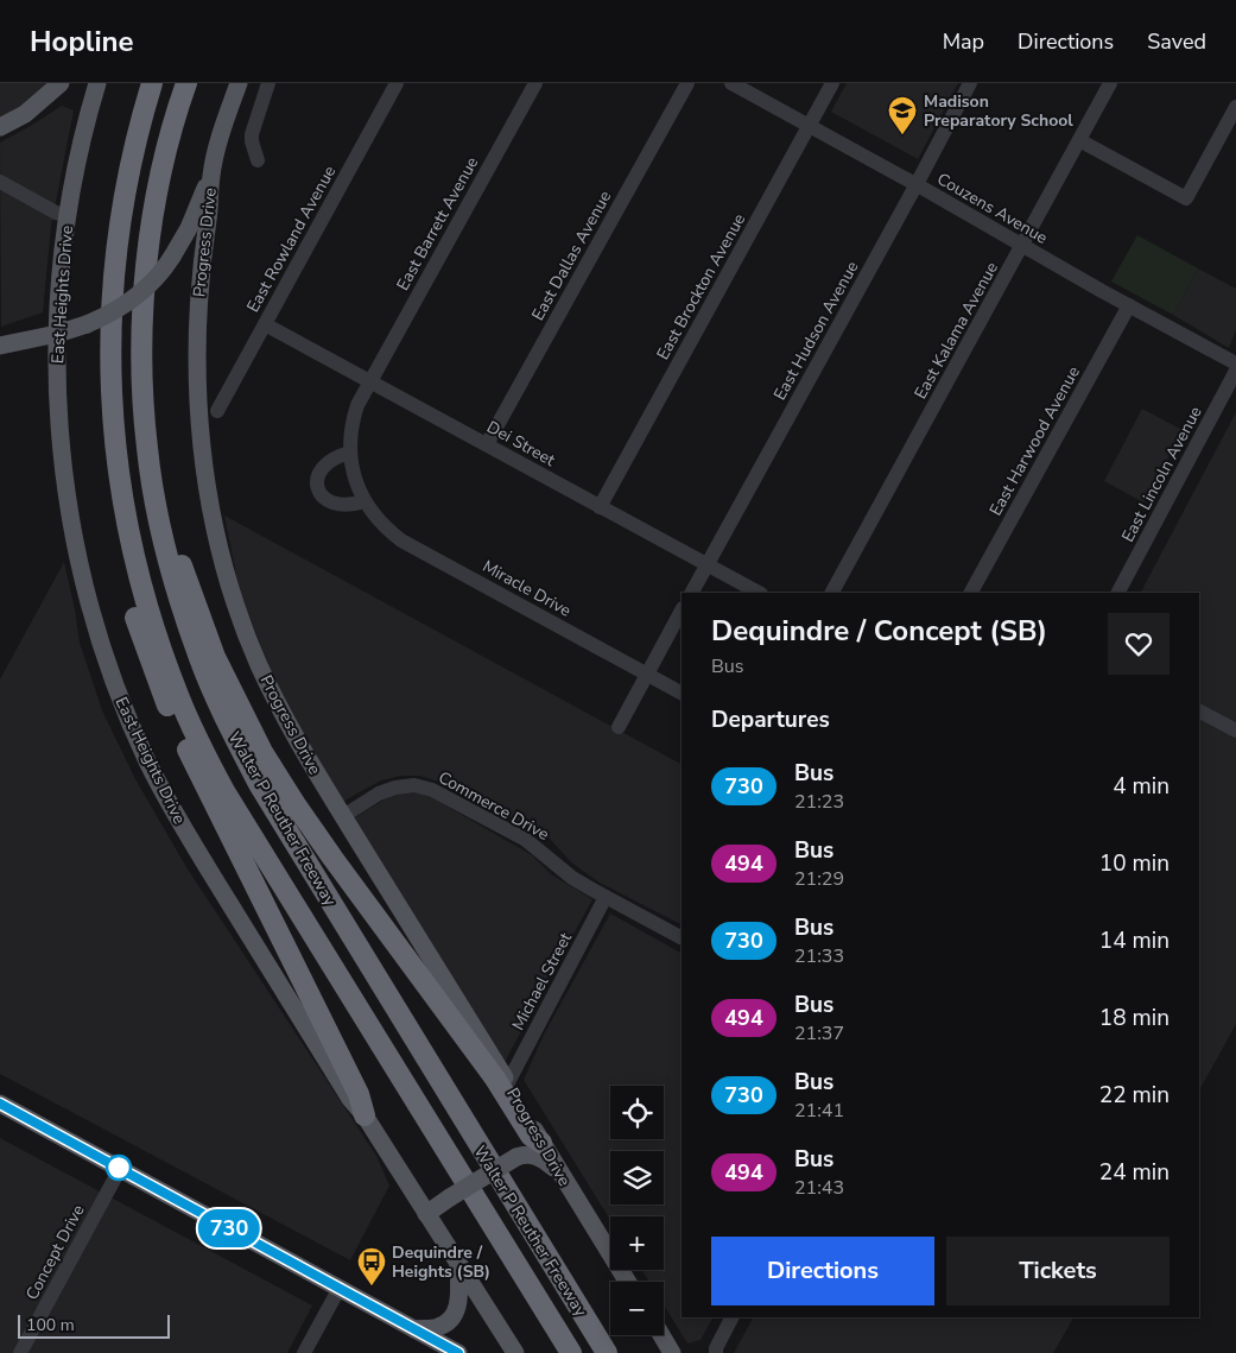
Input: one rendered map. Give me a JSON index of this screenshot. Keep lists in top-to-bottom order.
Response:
{
  "streets": {
    "highway": ["Walter P Reuther Freeway"],
    "main road": ["Progress Drive", "East Heights Drive"],
    "street": [
      "Couzens Avenue",
      "East Barrett Avenue",
      "East Rowland Avenue",
      "East Dallas Avenue",
      "East Brockton Avenue",
      "East Hudson Avenue",
      "East Kalama Avenue",
      "East Harwood Avenue",
      "Dei Street",
      "East Lincoln Avenue",
      "Miracle Drive",
      "Commerce Drive",
      "Michael Street",
      "Concept Drive"
    ]
  },
  "crossings": [
    ["Couzens Avenue", "East Brockton Avenue"],
    ["Couzens Avenue", "East Hudson Avenue"],
    ["Couzens Avenue", "East Kalama Avenue"],
    ["Couzens Avenue", "East Harwood Avenue"],
    ["East Barrett Avenue", "Dei Street"],
    ["East Barrett Avenue", "Miracle Drive"],
    ["East Rowland Avenue", "Dei Street"],
    ["Progress Drive", "Commerce Drive"],
    ["Progress Drive", "Michael Street"],
    ["East Dallas Avenue", "Dei Street"],
    ["East Brockton Avenue", "Dei Street"],
    ["East Hudson Avenue", "Dei Street"],
    ["Dei Street", "Miracle Drive"],
    ["Commerce Drive", "Michael Street"]
  ],
  "places": {
    "school or university": ["Madison Preparatory School"],
    "bus stop": ["Dequindre / Heights (SB)"]
  },
  "lines": ["bus line 730"],
  "scale_bar": "100 m",
  "page": {
    "header": "Hopline",
    "nav": ["Map", "Directions", "Saved"],
    "on_map": "730",
    "heading": [
      ["Dequindre / Concept (SB)", "Bus"],
      "Departures"
    ],
    "list": [
      {
        "mark": "730",
        "name": "Bus",
        "note": "21:23",
        "value": "4 min"
      },
      {
        "mark": "494",
        "name": "Bus",
        "note": "21:29",
        "value": "10 min"
      },
      {
        "mark": "730",
        "name": "Bus",
        "note": "21:33",
        "value": "14 min"
      },
      {
        "mark": "494",
        "name": "Bus",
        "note": "21:37",
        "value": "18 min"
      },
      {
        "mark": "730",
        "name": "Bus",
        "note": "21:41",
        "value": "22 min"
      },
      {
        "mark": "494",
        "name": "Bus",
        "note": "21:43",
        "value": "24 min"
      }
    ],
    "map_buttons": ["+", "−"],
    "buttons": ["Directions", "Tickets"],
    "scale": "100 m"
  }
}
